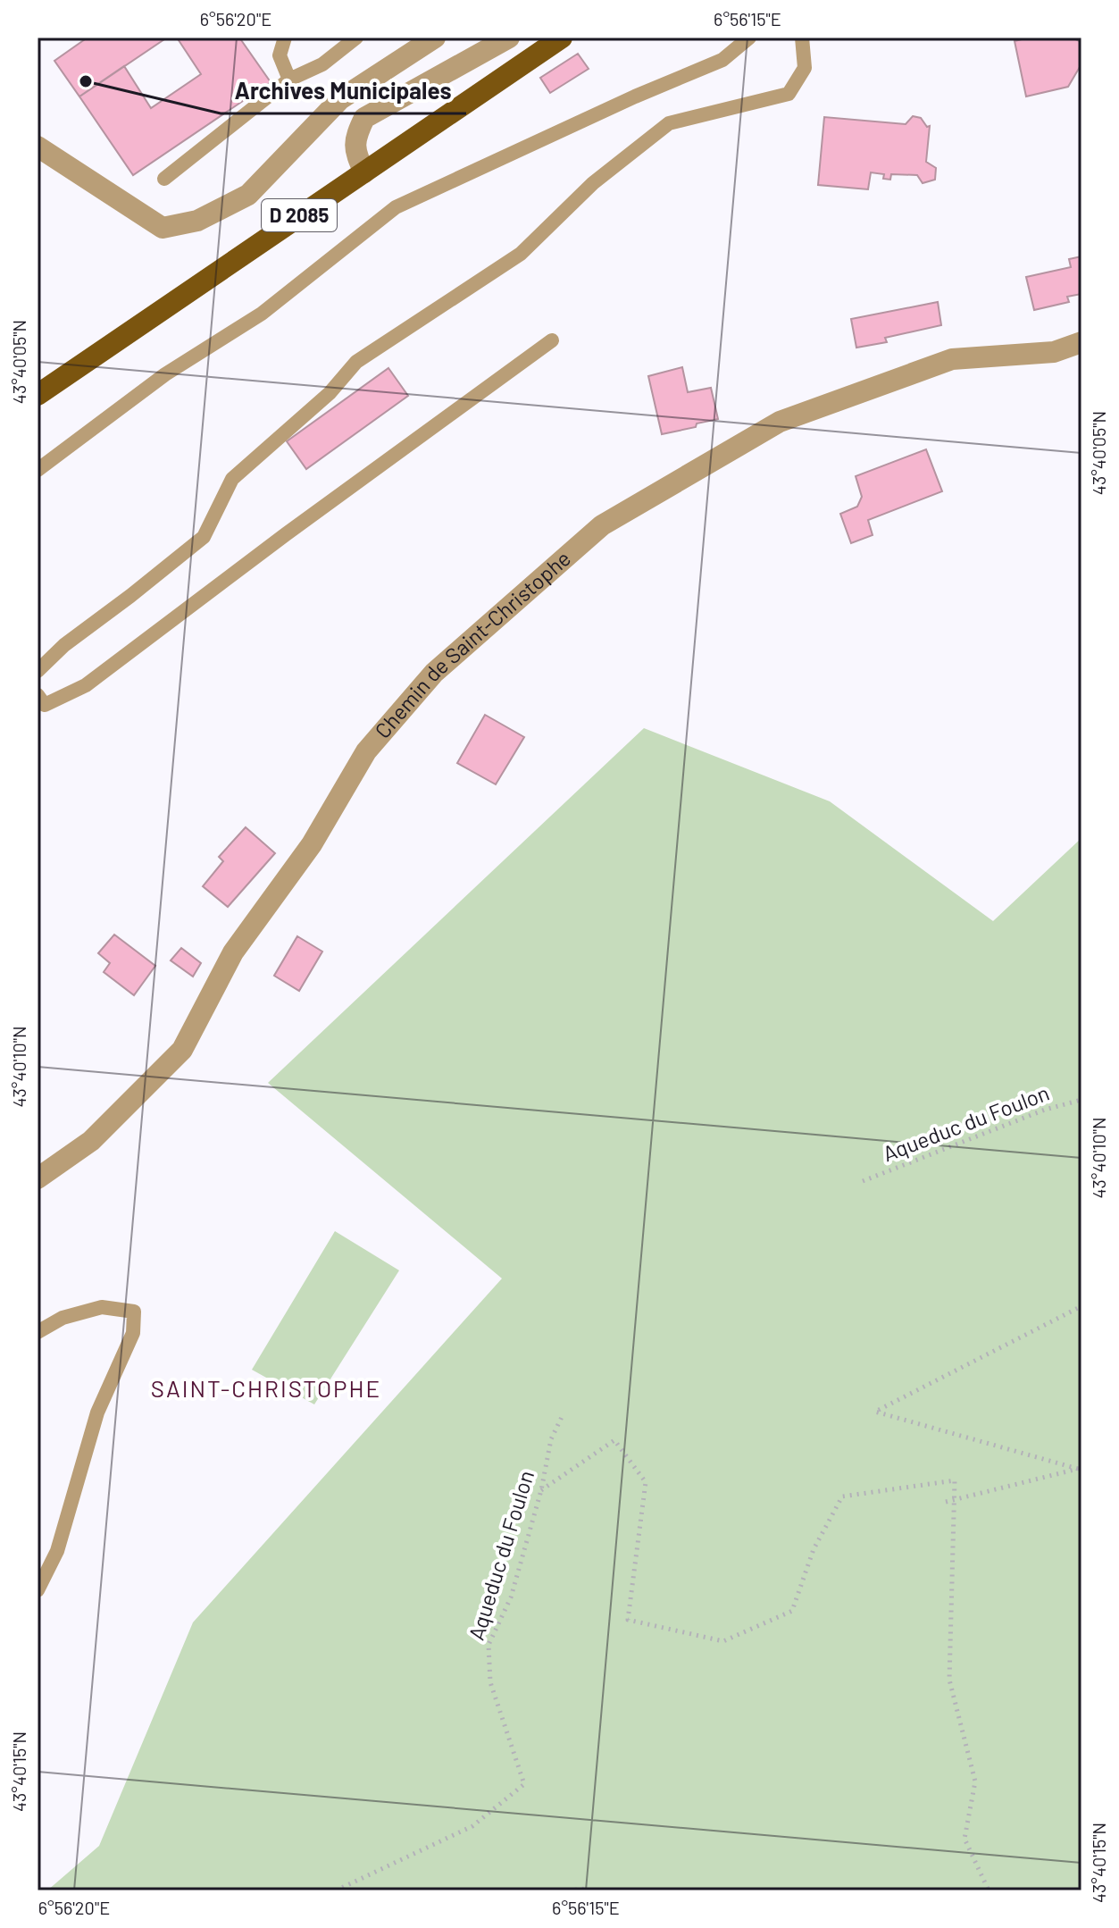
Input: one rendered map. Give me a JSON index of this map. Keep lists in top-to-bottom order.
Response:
{
  "streets": {
    "main road": ["D 2085"],
    "street": ["Chemin de Saint-Christophe"],
    "path": ["Aqueduc du Foulon"]
  },
  "districts": ["SAINT-CHRISTOPHE"],
  "places": ["Archives Municipales"],
  "coordinates": [
    "6°56'20\"E",
    "6°56'15\"E",
    "43°40'05\"N",
    "43°40'10\"N",
    "43°40'15\"N"
  ]
}
